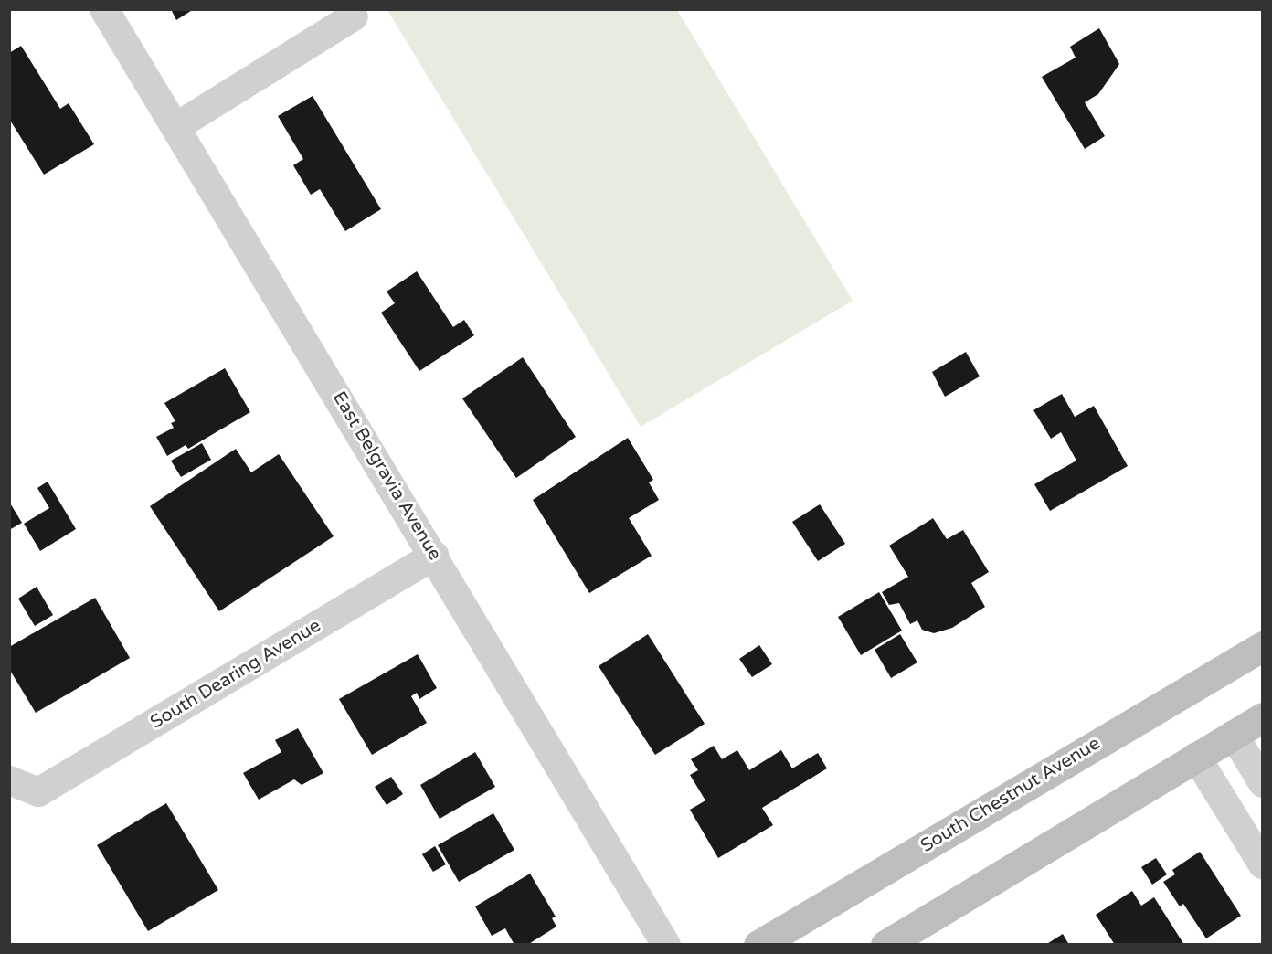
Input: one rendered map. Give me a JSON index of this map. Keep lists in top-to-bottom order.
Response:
{
  "streets": {
    "main road": ["South Chestnut Avenue"],
    "street": ["East Belgravia Avenue", "South Dearing Avenue"]
  },
  "crossings": [
    ["East Belgravia Avenue", "South Dearing Avenue"]
  ]
}
